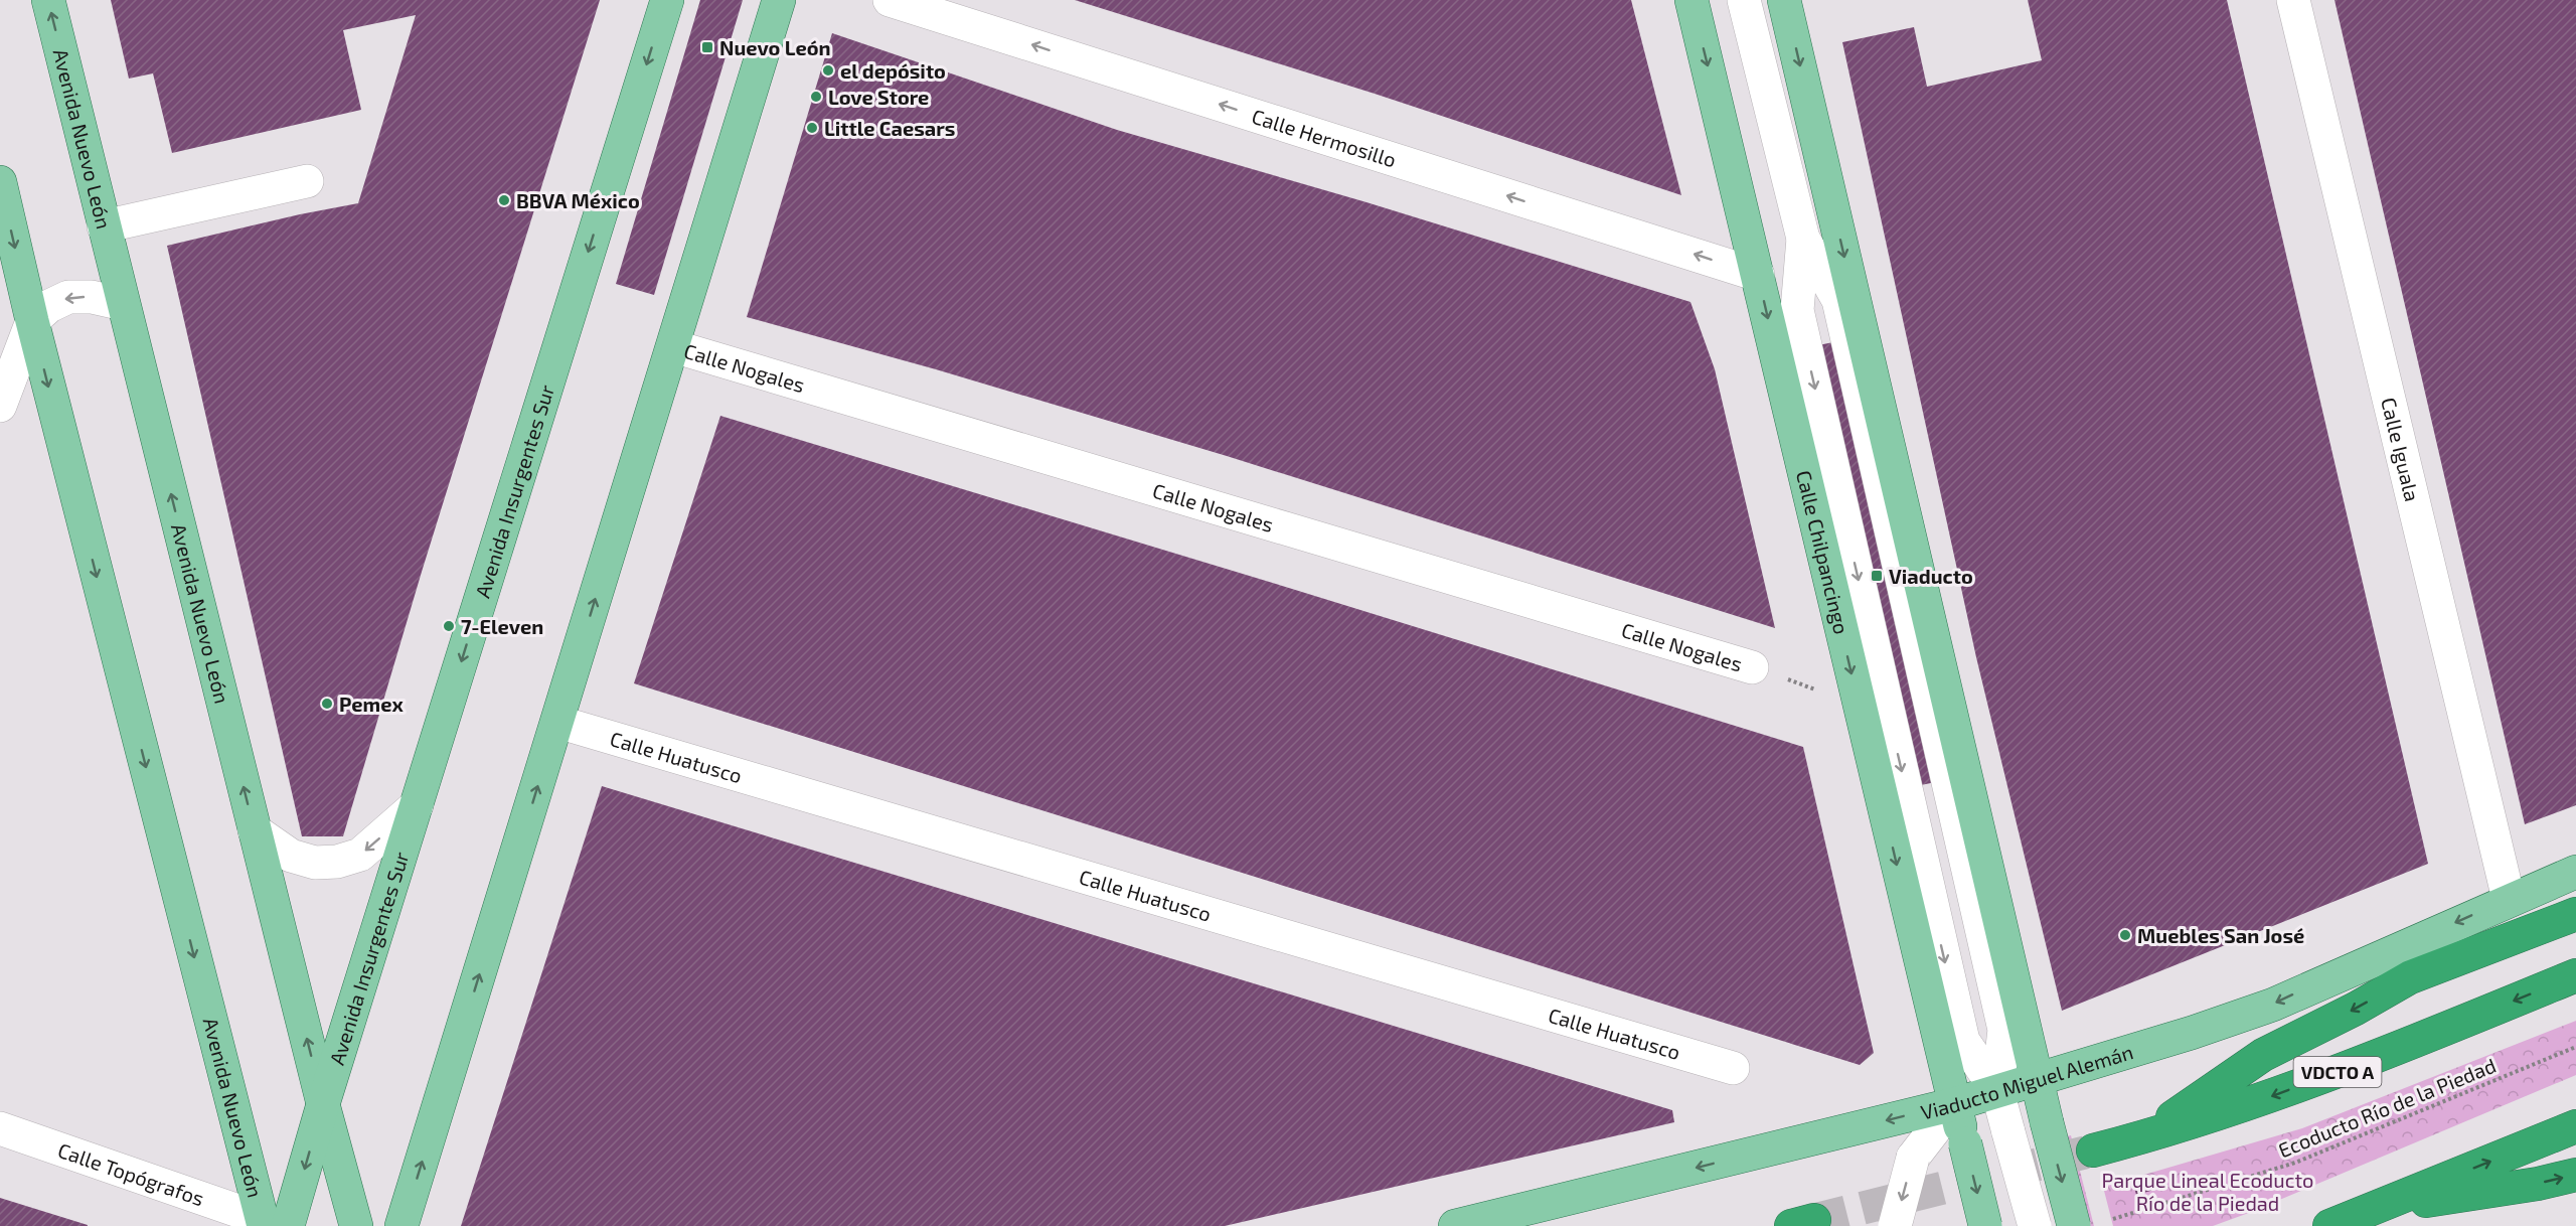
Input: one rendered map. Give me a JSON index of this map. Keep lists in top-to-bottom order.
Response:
{
  "streets": {
    "highway": ["VDCTO A"],
    "main road": [
      "Avenida Nuevo León",
      "Avenida Insurgentes Sur",
      "Calle Chilpancingo",
      "Viaducto Miguel Alemán"
    ],
    "street": [
      "Calle Hermosillo",
      "Calle Nogales",
      "Calle Iguala",
      "Calle Huatusco",
      "Calle Topógrafos"
    ],
    "path": ["Ecoducto Río de la Piedad"]
  },
  "crossings": [
    ["Calle Hermosillo", "Calle Chilpancingo"],
    ["Avenida Nuevo León", "Avenida Insurgentes Sur"],
    ["Avenida Nuevo León", "Calle Topógrafos"],
    ["Calle Iguala", "Viaducto Miguel Alemán"],
    ["Avenida Insurgentes Sur", "Calle Topógrafos"],
    ["Calle Chilpancingo", "Viaducto Miguel Alemán"]
  ],
  "one_way": ["Calle Hermosillo", "Viaducto Miguel Alemán"],
  "parks": ["Parque Lineal Ecoducto Río de la Piedad"],
  "places": {
    "transit": ["Nuevo León", "Viaducto"],
    "other": [
      "el depósito",
      "Love Store",
      "Little Caesars",
      "BBVA México",
      "7-Eleven",
      "Pemex",
      "Muebles San José"
    ]
  }
}
